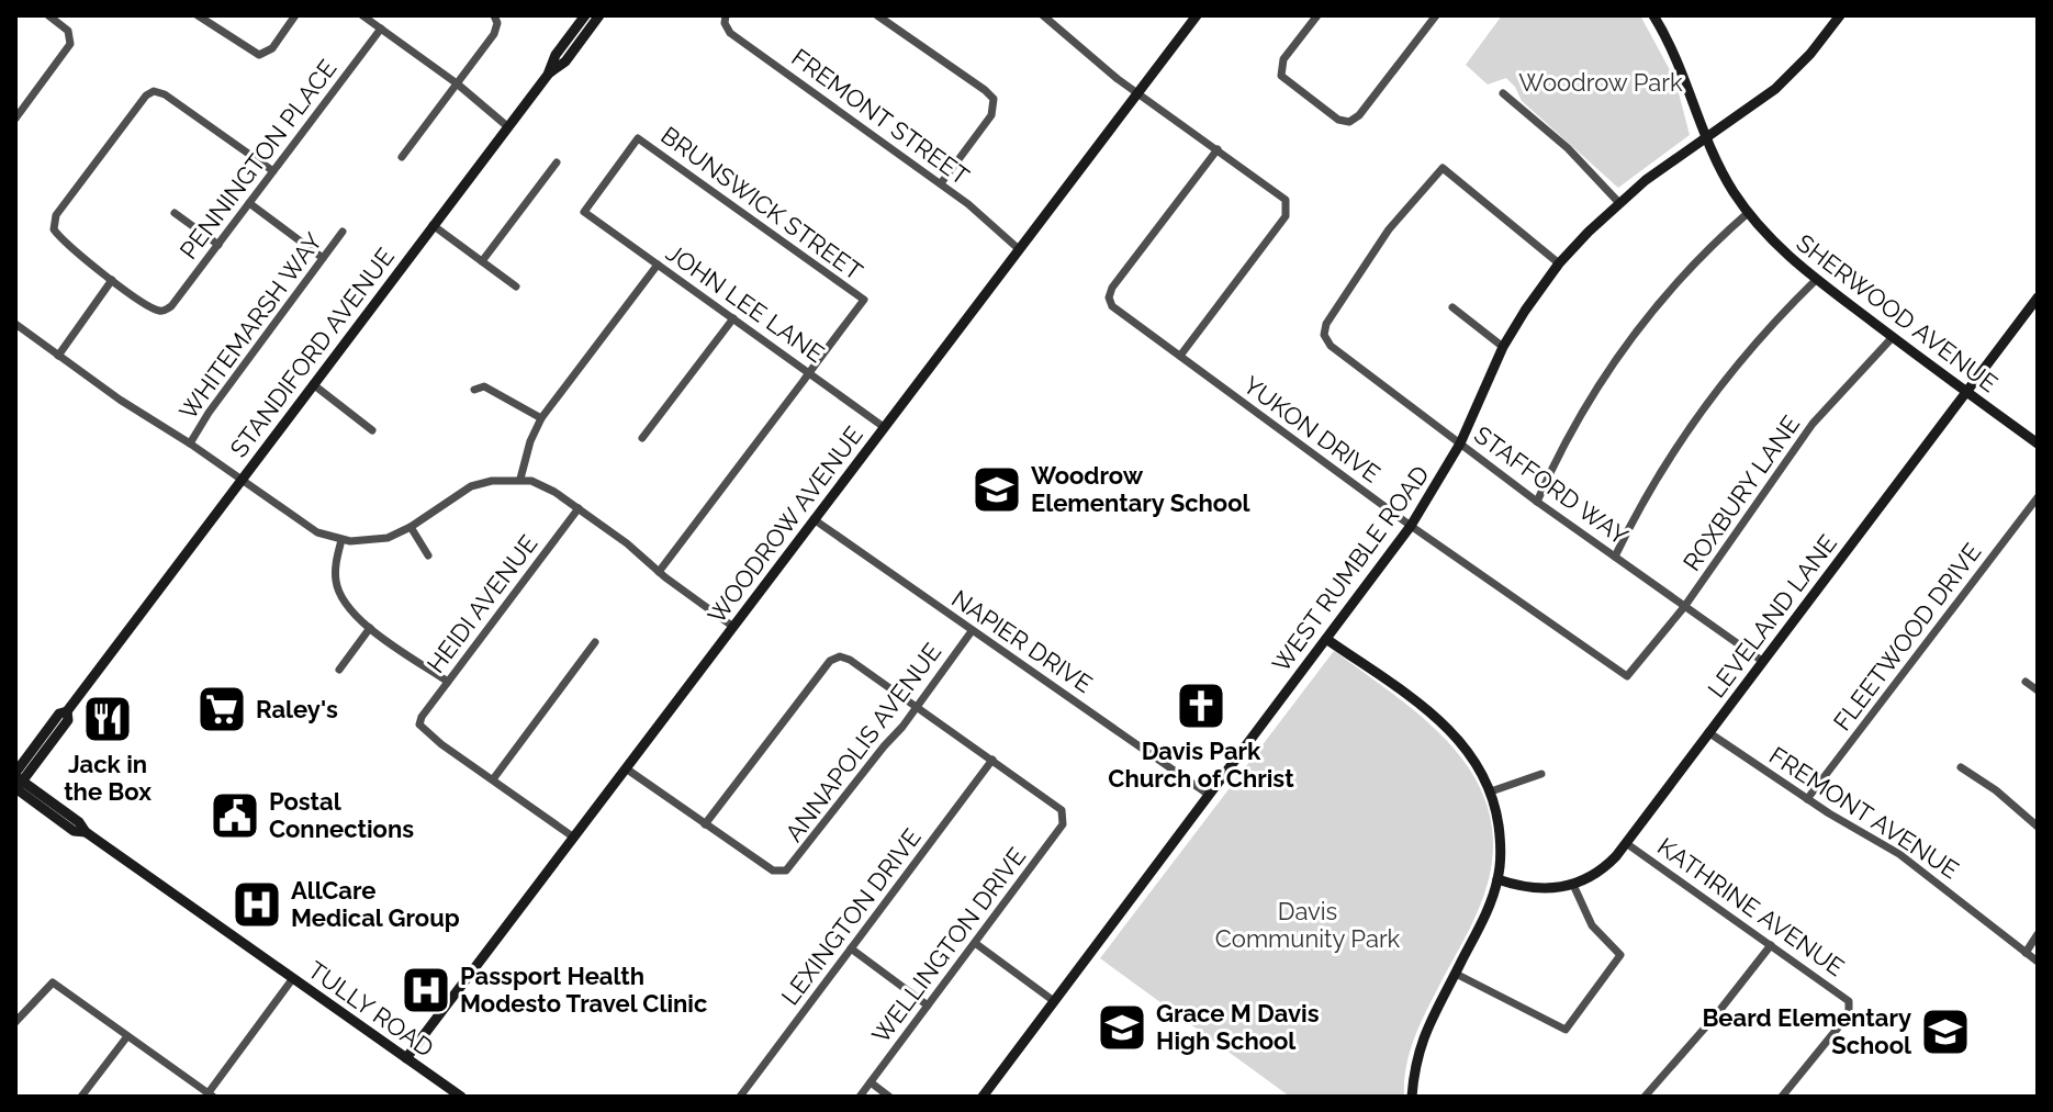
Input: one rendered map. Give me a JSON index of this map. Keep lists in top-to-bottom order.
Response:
{
  "streets": {
    "street": [
      "FREMONT STREET",
      "PENNINGTON PLACE",
      "BRUNSWICK STREET",
      "JOHN LEE LANE",
      "SHERWOOD AVENUE",
      "WHITEMARSH WAY",
      "STANDIFORD AVENUE",
      "YUKON DRIVE",
      "STAFFORD WAY",
      "ROXBURY LANE",
      "WOODROW AVENUE",
      "WEST RUMBLE ROAD",
      "HEIDI AVENUE",
      "LEVELAND LANE",
      "FLEETWOOD DRIVE",
      "NAPIER DRIVE",
      "ANNAPOLIS AVENUE",
      "FREMONT AVENUE",
      "KATHRINE AVENUE",
      "LEXINGTON DRIVE",
      "WELLINGTON DRIVE",
      "TULLY ROAD"
    ]
  },
  "crossings": [
    ["FREMONT STREET", "WOODROW AVENUE"],
    ["BRUNSWICK STREET", "JOHN LEE LANE"],
    ["JOHN LEE LANE", "WOODROW AVENUE"],
    ["SHERWOOD AVENUE", "ROXBURY LANE"],
    ["SHERWOOD AVENUE", "WEST RUMBLE ROAD"],
    ["SHERWOOD AVENUE", "LEVELAND LANE"],
    ["STANDIFORD AVENUE", "TULLY ROAD"],
    ["YUKON DRIVE", "ROXBURY LANE"],
    ["YUKON DRIVE", "WEST RUMBLE ROAD"],
    ["STAFFORD WAY", "ROXBURY LANE"],
    ["STAFFORD WAY", "WEST RUMBLE ROAD"],
    ["STAFFORD WAY", "LEVELAND LANE"],
    ["WOODROW AVENUE", "NAPIER DRIVE"],
    ["WOODROW AVENUE", "TULLY ROAD"],
    ["WEST RUMBLE ROAD", "NAPIER DRIVE"],
    ["LEVELAND LANE", "FREMONT AVENUE"],
    ["LEVELAND LANE", "KATHRINE AVENUE"],
    ["FLEETWOOD DRIVE", "FREMONT AVENUE"],
    ["NAPIER DRIVE", "ANNAPOLIS AVENUE"],
    ["LEXINGTON DRIVE", "WELLINGTON DRIVE"]
  ],
  "parks": ["Woodrow Park", "Davis Community Park"],
  "places": {
    "school or university": ["Woodrow Elementary School", "Grace M Davis High School", "Beard Elementary School"],
    "church": ["Davis Park Church of Christ"],
    "supermarket": ["Raley's"],
    "restaurant": ["Jack in the Box"],
    "public building": ["Postal Connections"],
    "hospital": ["AllCare Medical Group", "Passport Health Modesto Travel Clinic"]
  }
}
